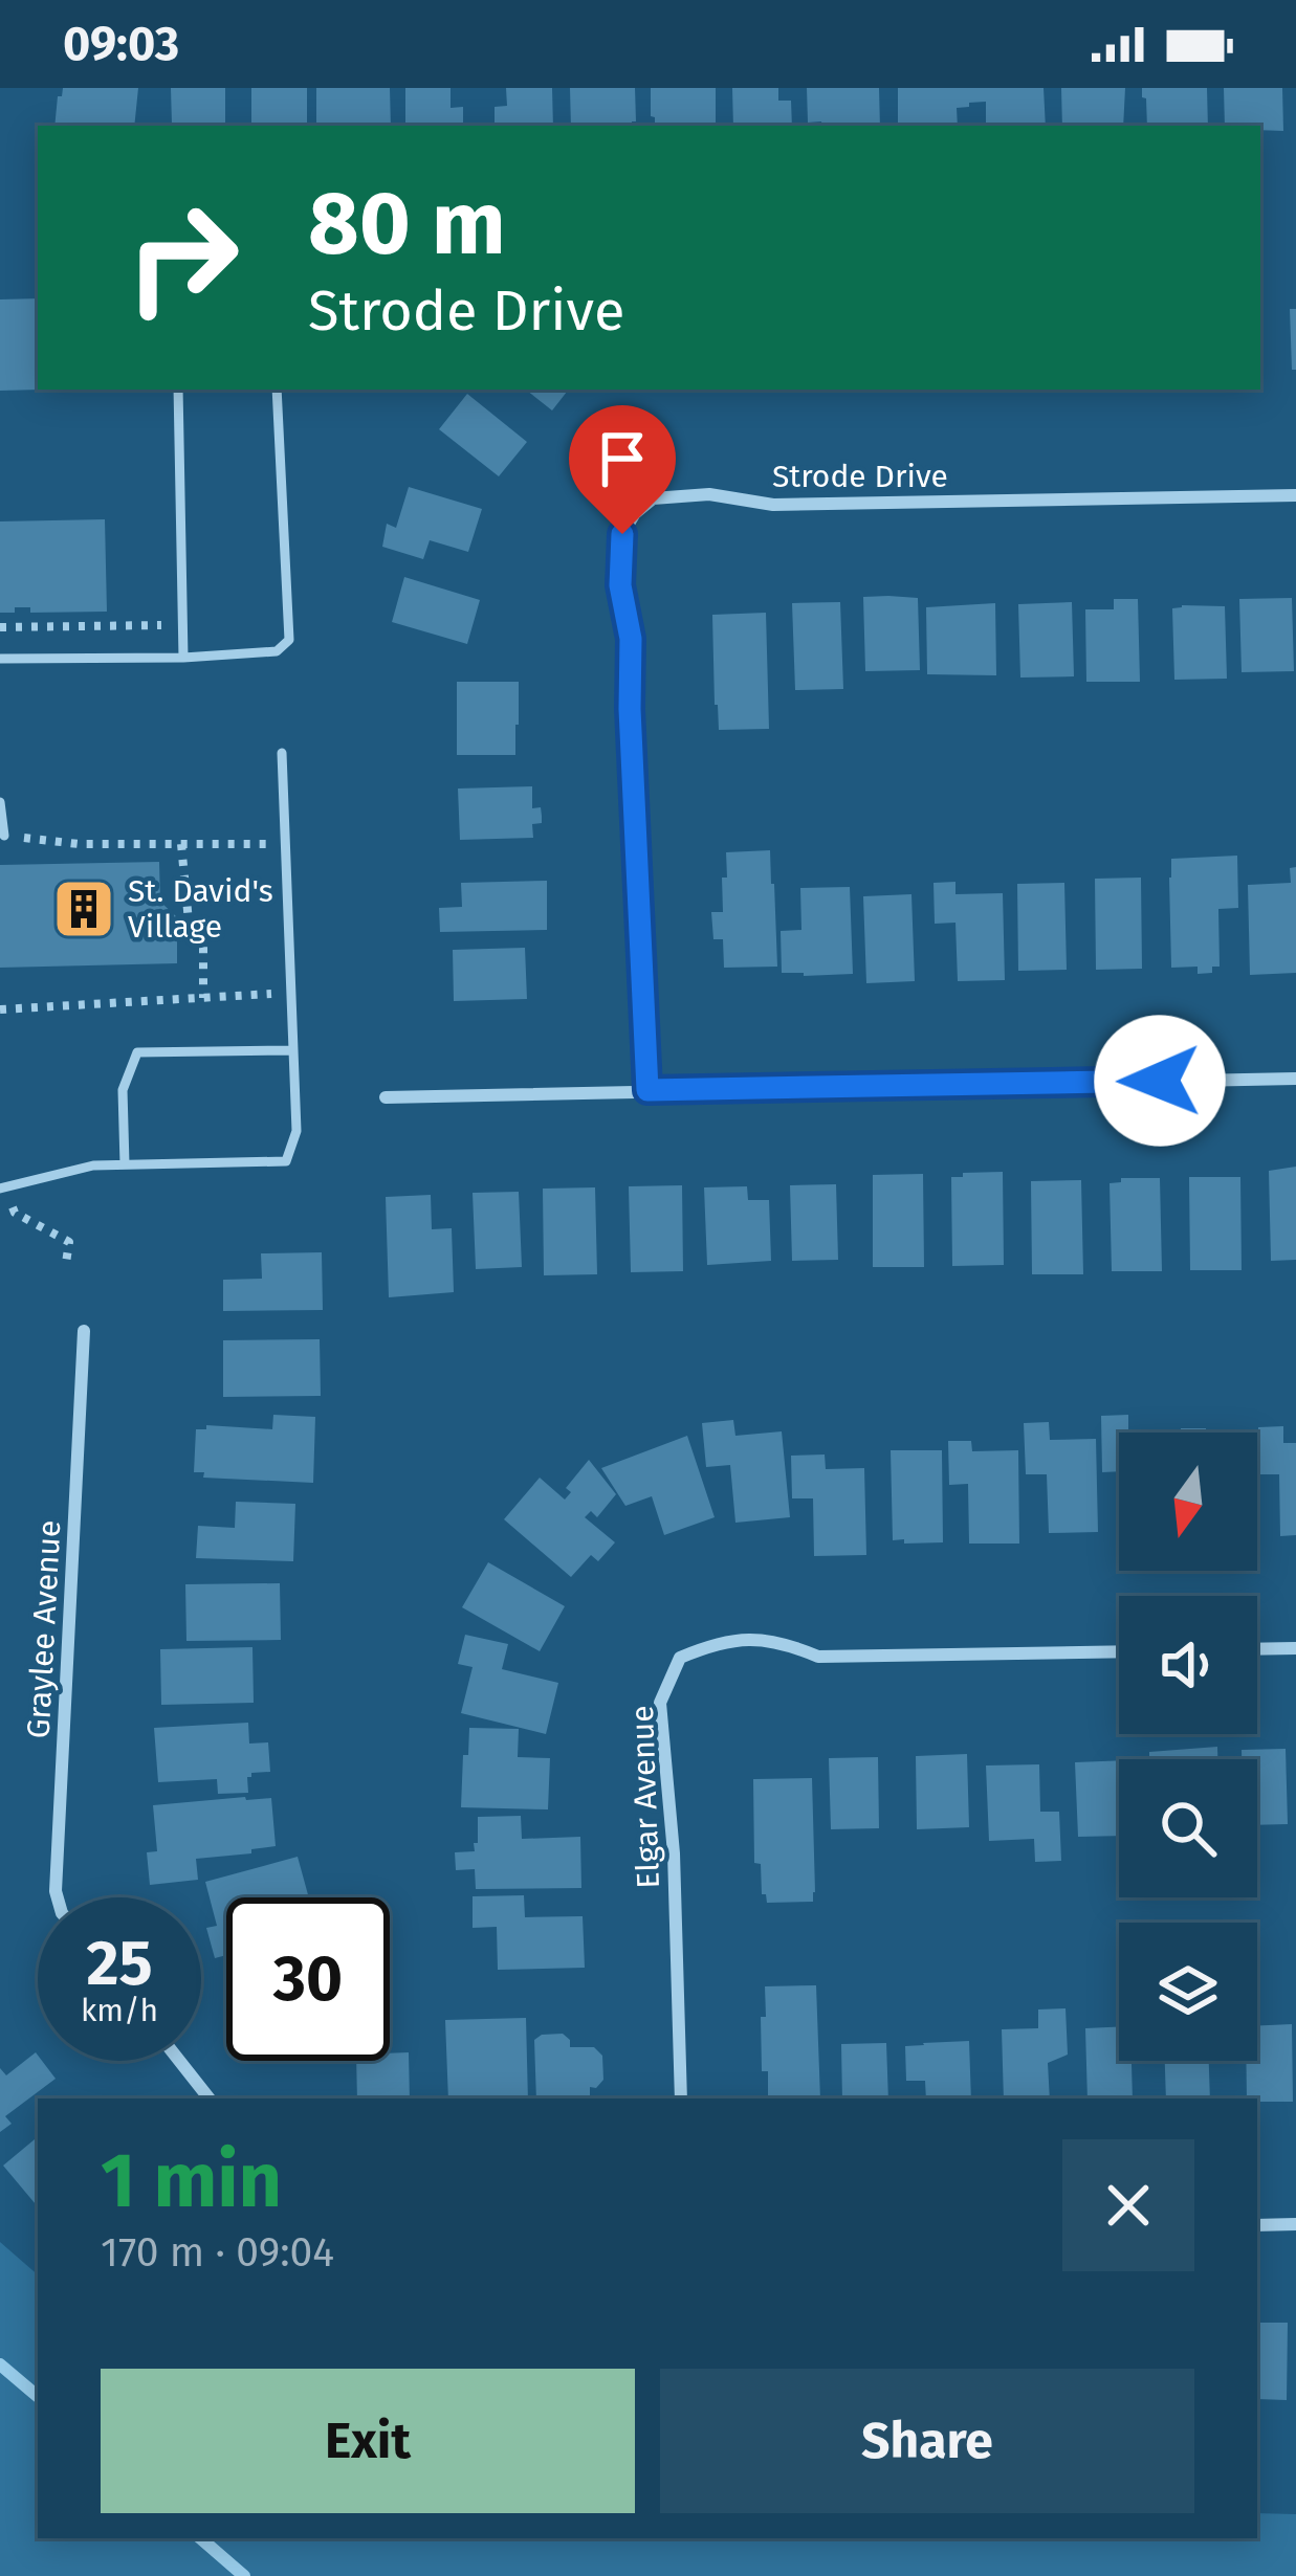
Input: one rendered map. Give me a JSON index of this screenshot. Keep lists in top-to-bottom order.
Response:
{
  "streets": {
    "street": ["Strode Drive", "Graylee Avenue", "Elgar Avenue"]
  },
  "places": {
    "building": ["St. David's Village"]
  },
  "north": "bottom",
  "page": {
    "status": "09:03",
    "turn": ["80 m", "Strode Drive"],
    "speed": "25 km/h",
    "limit": "30",
    "heading": ["1 min", "170 m · 09:04"],
    "buttons": ["Exit", "Share"]
  }
}
